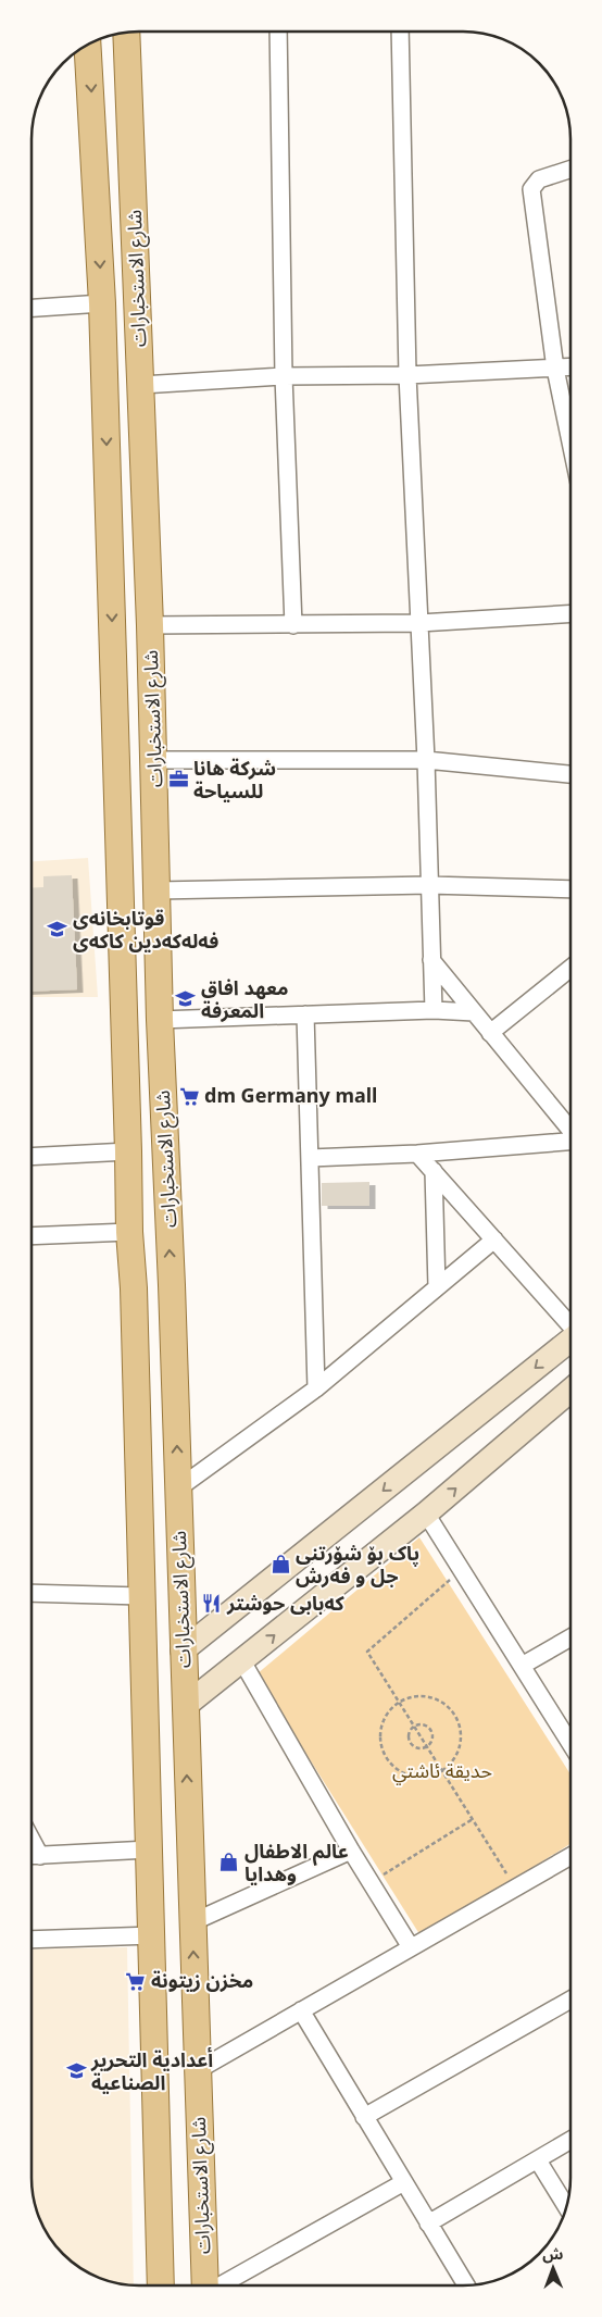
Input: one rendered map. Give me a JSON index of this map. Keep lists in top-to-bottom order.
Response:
{
  "streets": {
    "main road": ["شارع الاستخبارات"]
  },
  "parks": ["حديقة ئاشتي"],
  "places": {
    "office": ["شركة هانا للسياحة"],
    "school or university": ["قوتابخانەی فەلەکەدین کاکەی", "معهد افاق المعرفة", "أعدادية التحرير الصناعية"],
    "supermarket": ["dm Germany mall", "مخزن زيتونة"],
    "shop": ["پاک بۆ شۆرتنی جل و فەرش", "عالم الاطفال وهدايا"],
    "restaurant": ["کەبابی حوشتر"]
  },
  "north": "top"
}
